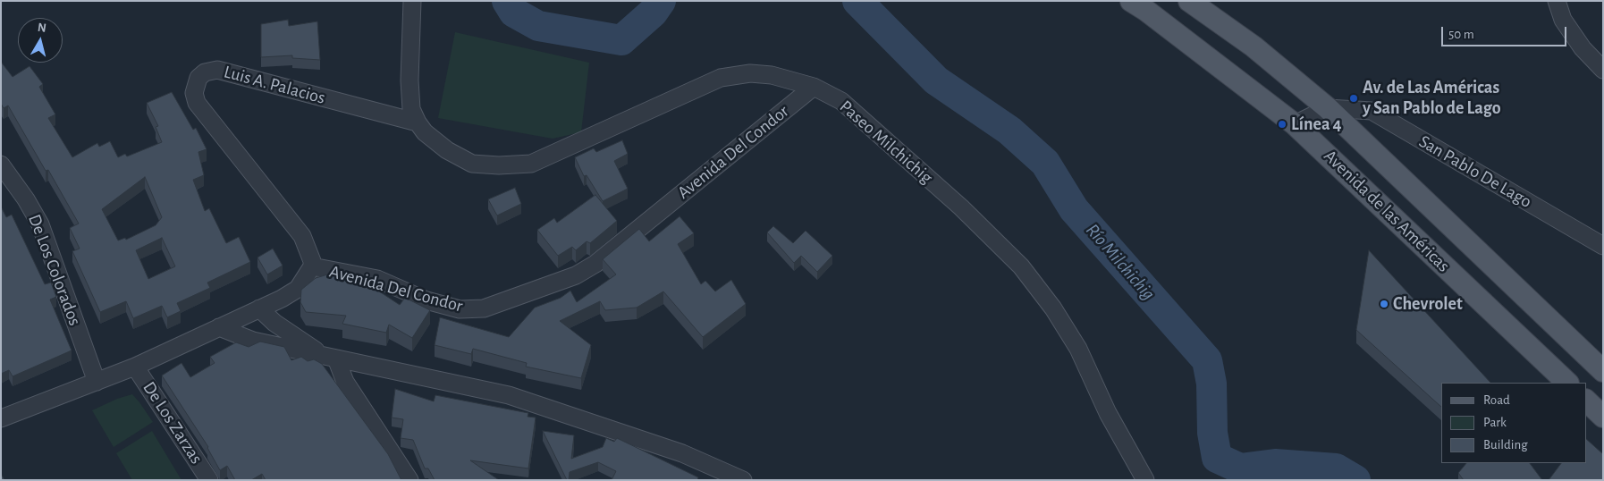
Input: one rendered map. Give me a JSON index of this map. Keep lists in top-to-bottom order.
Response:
{
  "streets": {
    "main road": ["Avenida de las Américas"],
    "street": [
      "Luis A. Palacios",
      "Paseo Milchichig",
      "Avenida Del Condor",
      "San Pablo De Lago",
      "De Los Colorados",
      "De Los Zarzas"
    ]
  },
  "crossings": [
    ["Luis A. Palacios", "Paseo Milchichig"],
    ["Luis A. Palacios", "Avenida Del Condor"],
    ["Paseo Milchichig", "Avenida Del Condor"],
    ["Avenida Del Condor", "De Los Colorados"],
    ["Avenida Del Condor", "De Los Zarzas"],
    ["San Pablo De Lago", "Avenida de las Américas"]
  ],
  "water": ["Río Milchichig"],
  "places": ["Av. de Las Américas y San Pablo de Lago", "Línea 4", "Chevrolet"],
  "legend": ["Road", "Park", "Building"],
  "scale_bar": "50 m",
  "north": "top"
}
